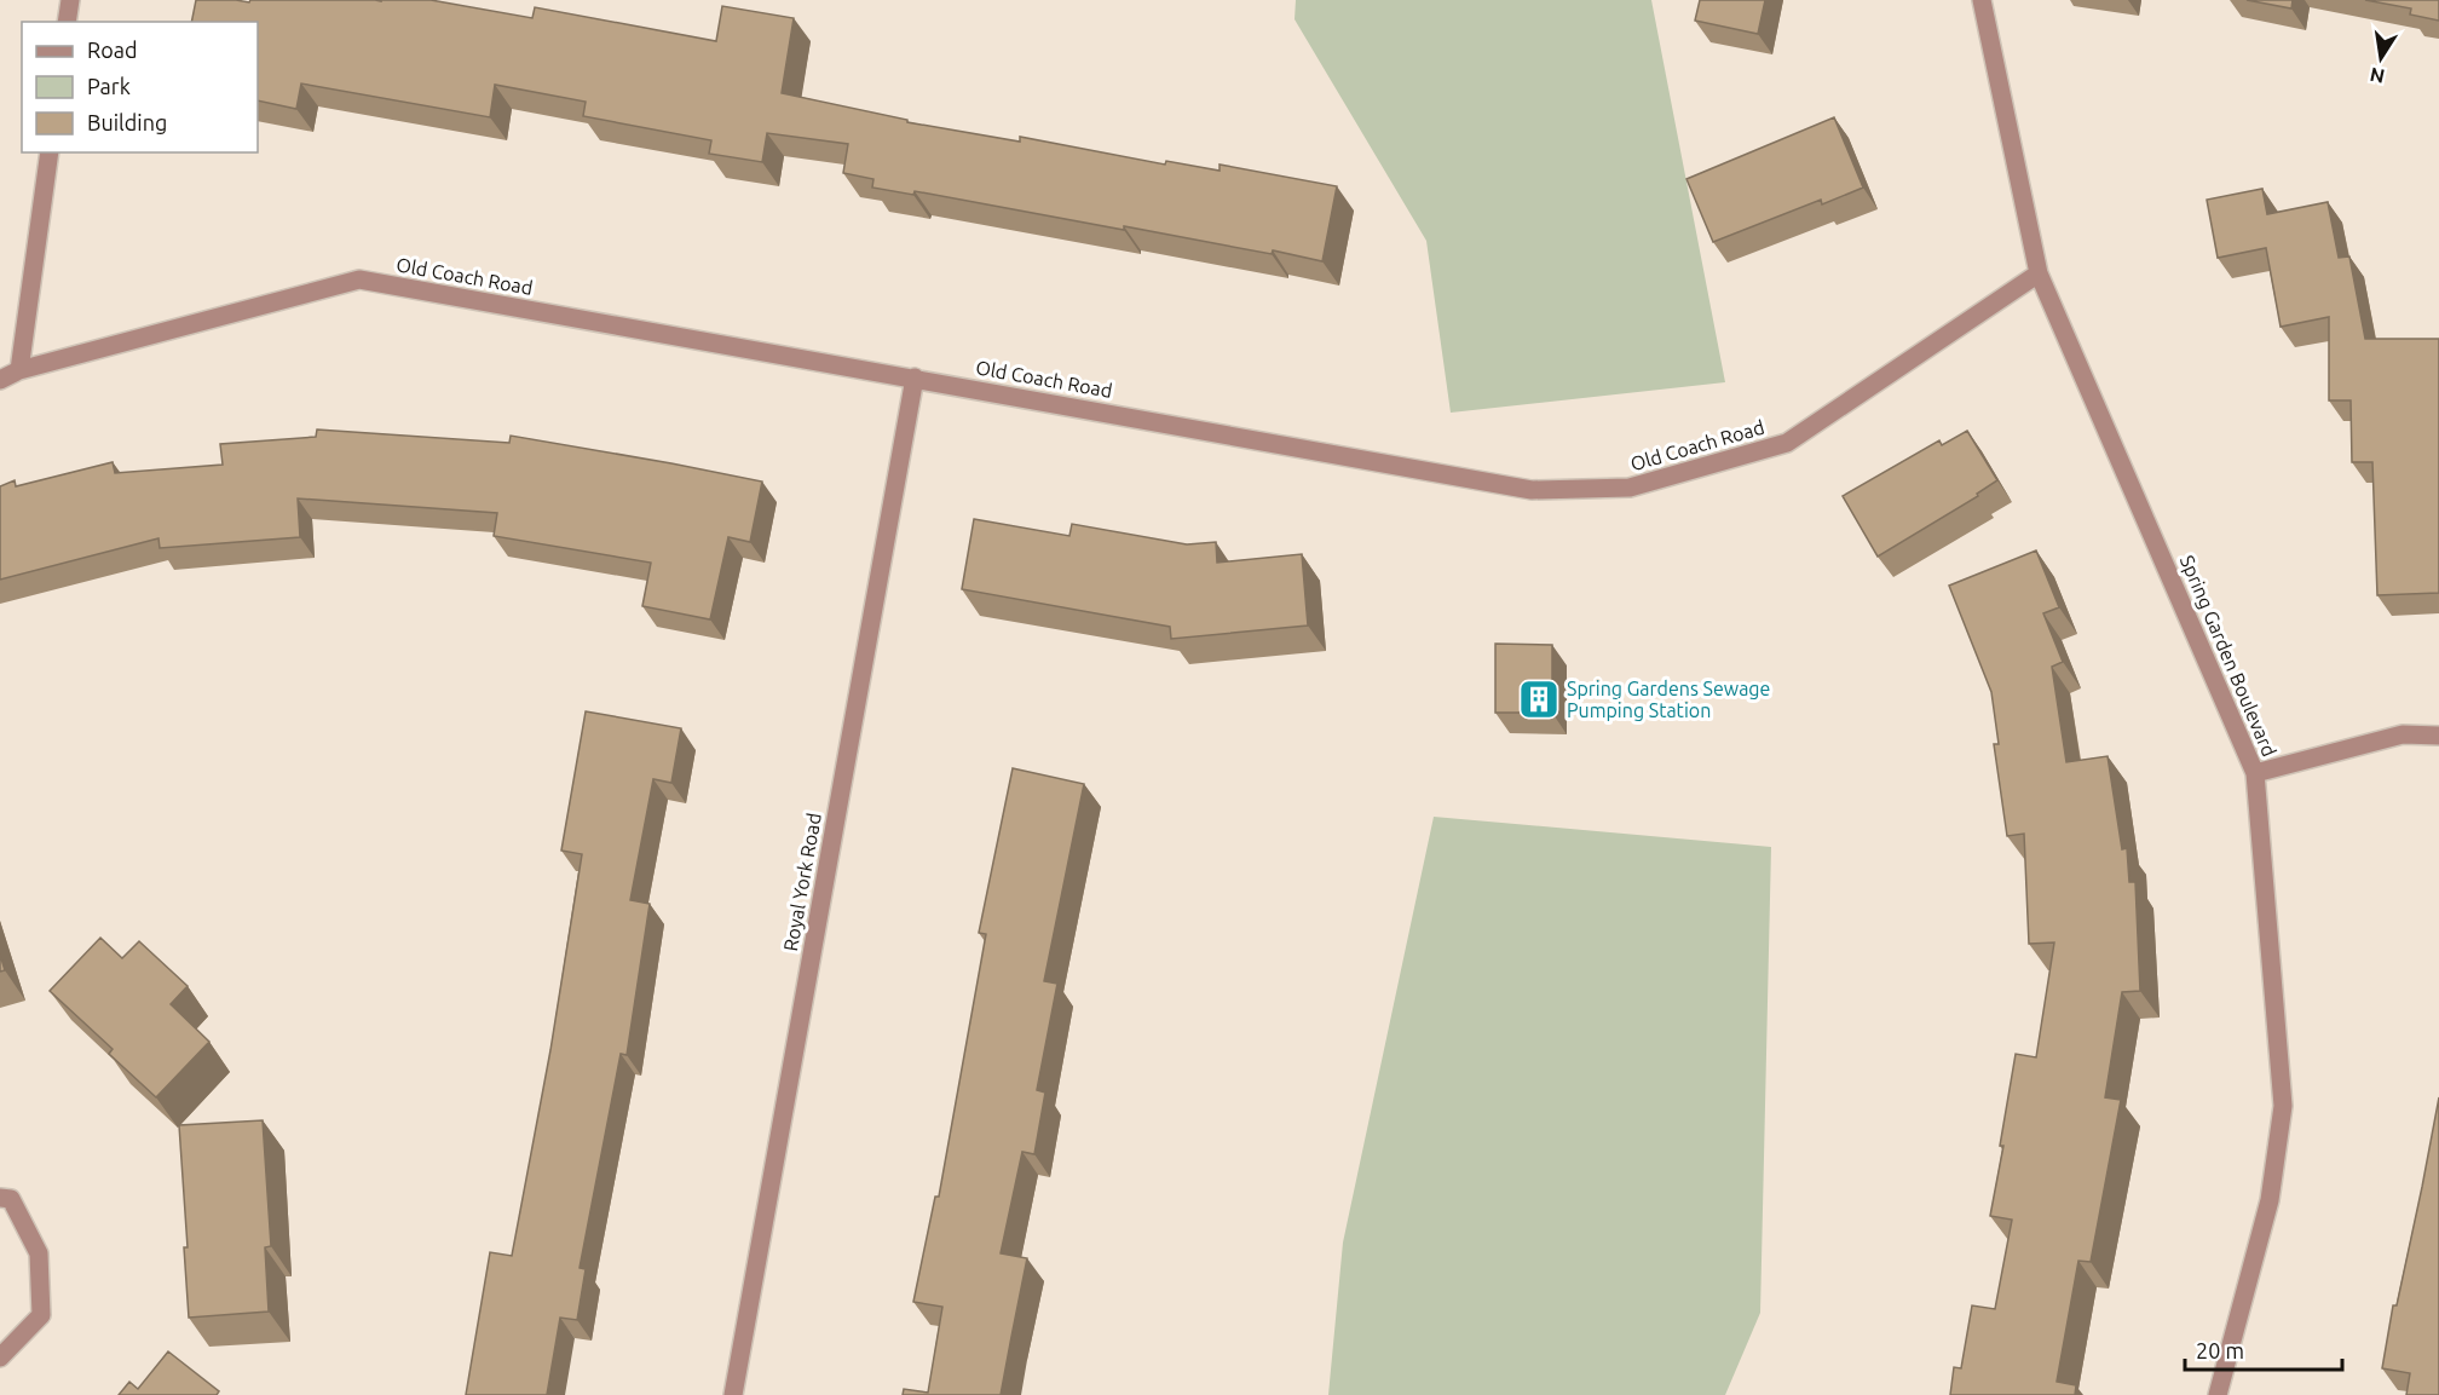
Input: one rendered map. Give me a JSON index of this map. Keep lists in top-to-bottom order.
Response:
{
  "streets": {
    "street": ["Old Coach Road", "Spring Garden Boulevard", "Royal York Road"]
  },
  "crossings": [
    ["Old Coach Road", "Spring Garden Boulevard"],
    ["Old Coach Road", "Royal York Road"]
  ],
  "places": {
    "building": ["Spring Gardens Sewage Pumping Station"]
  },
  "legend": ["Road", "Park", "Building"],
  "scale_bar": "20 m",
  "north": "bottom"
}
